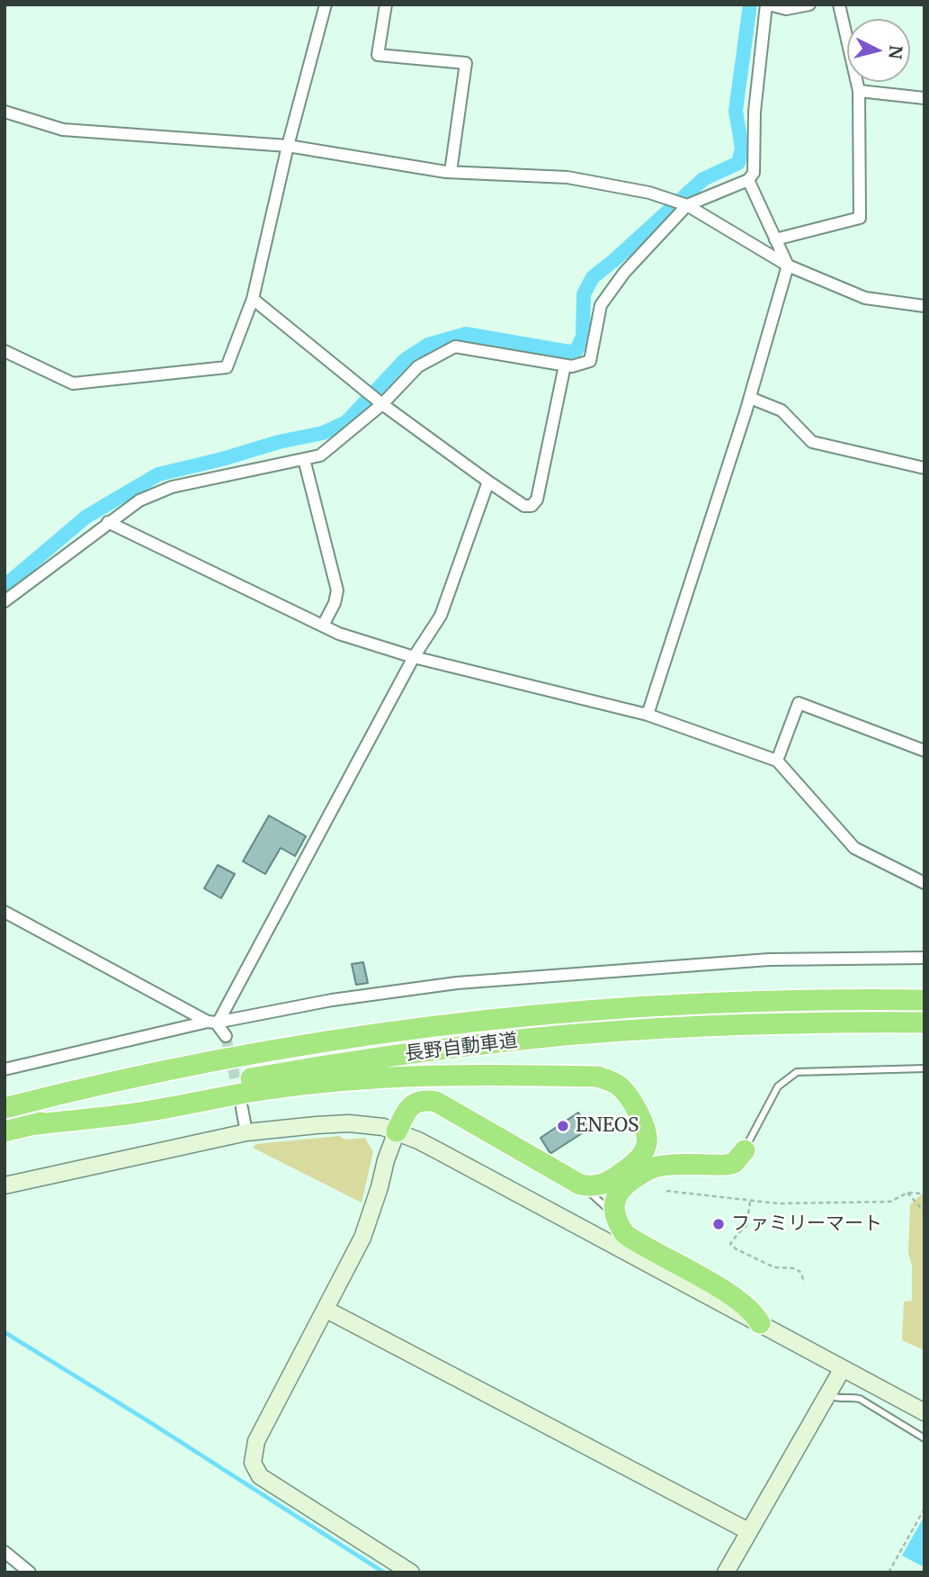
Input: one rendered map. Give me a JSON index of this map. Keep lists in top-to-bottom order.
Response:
{
  "streets": {
    "highway": ["長野自動車道"]
  },
  "places": ["ENEOS", "ファミリーマート"],
  "north": "right"
}
